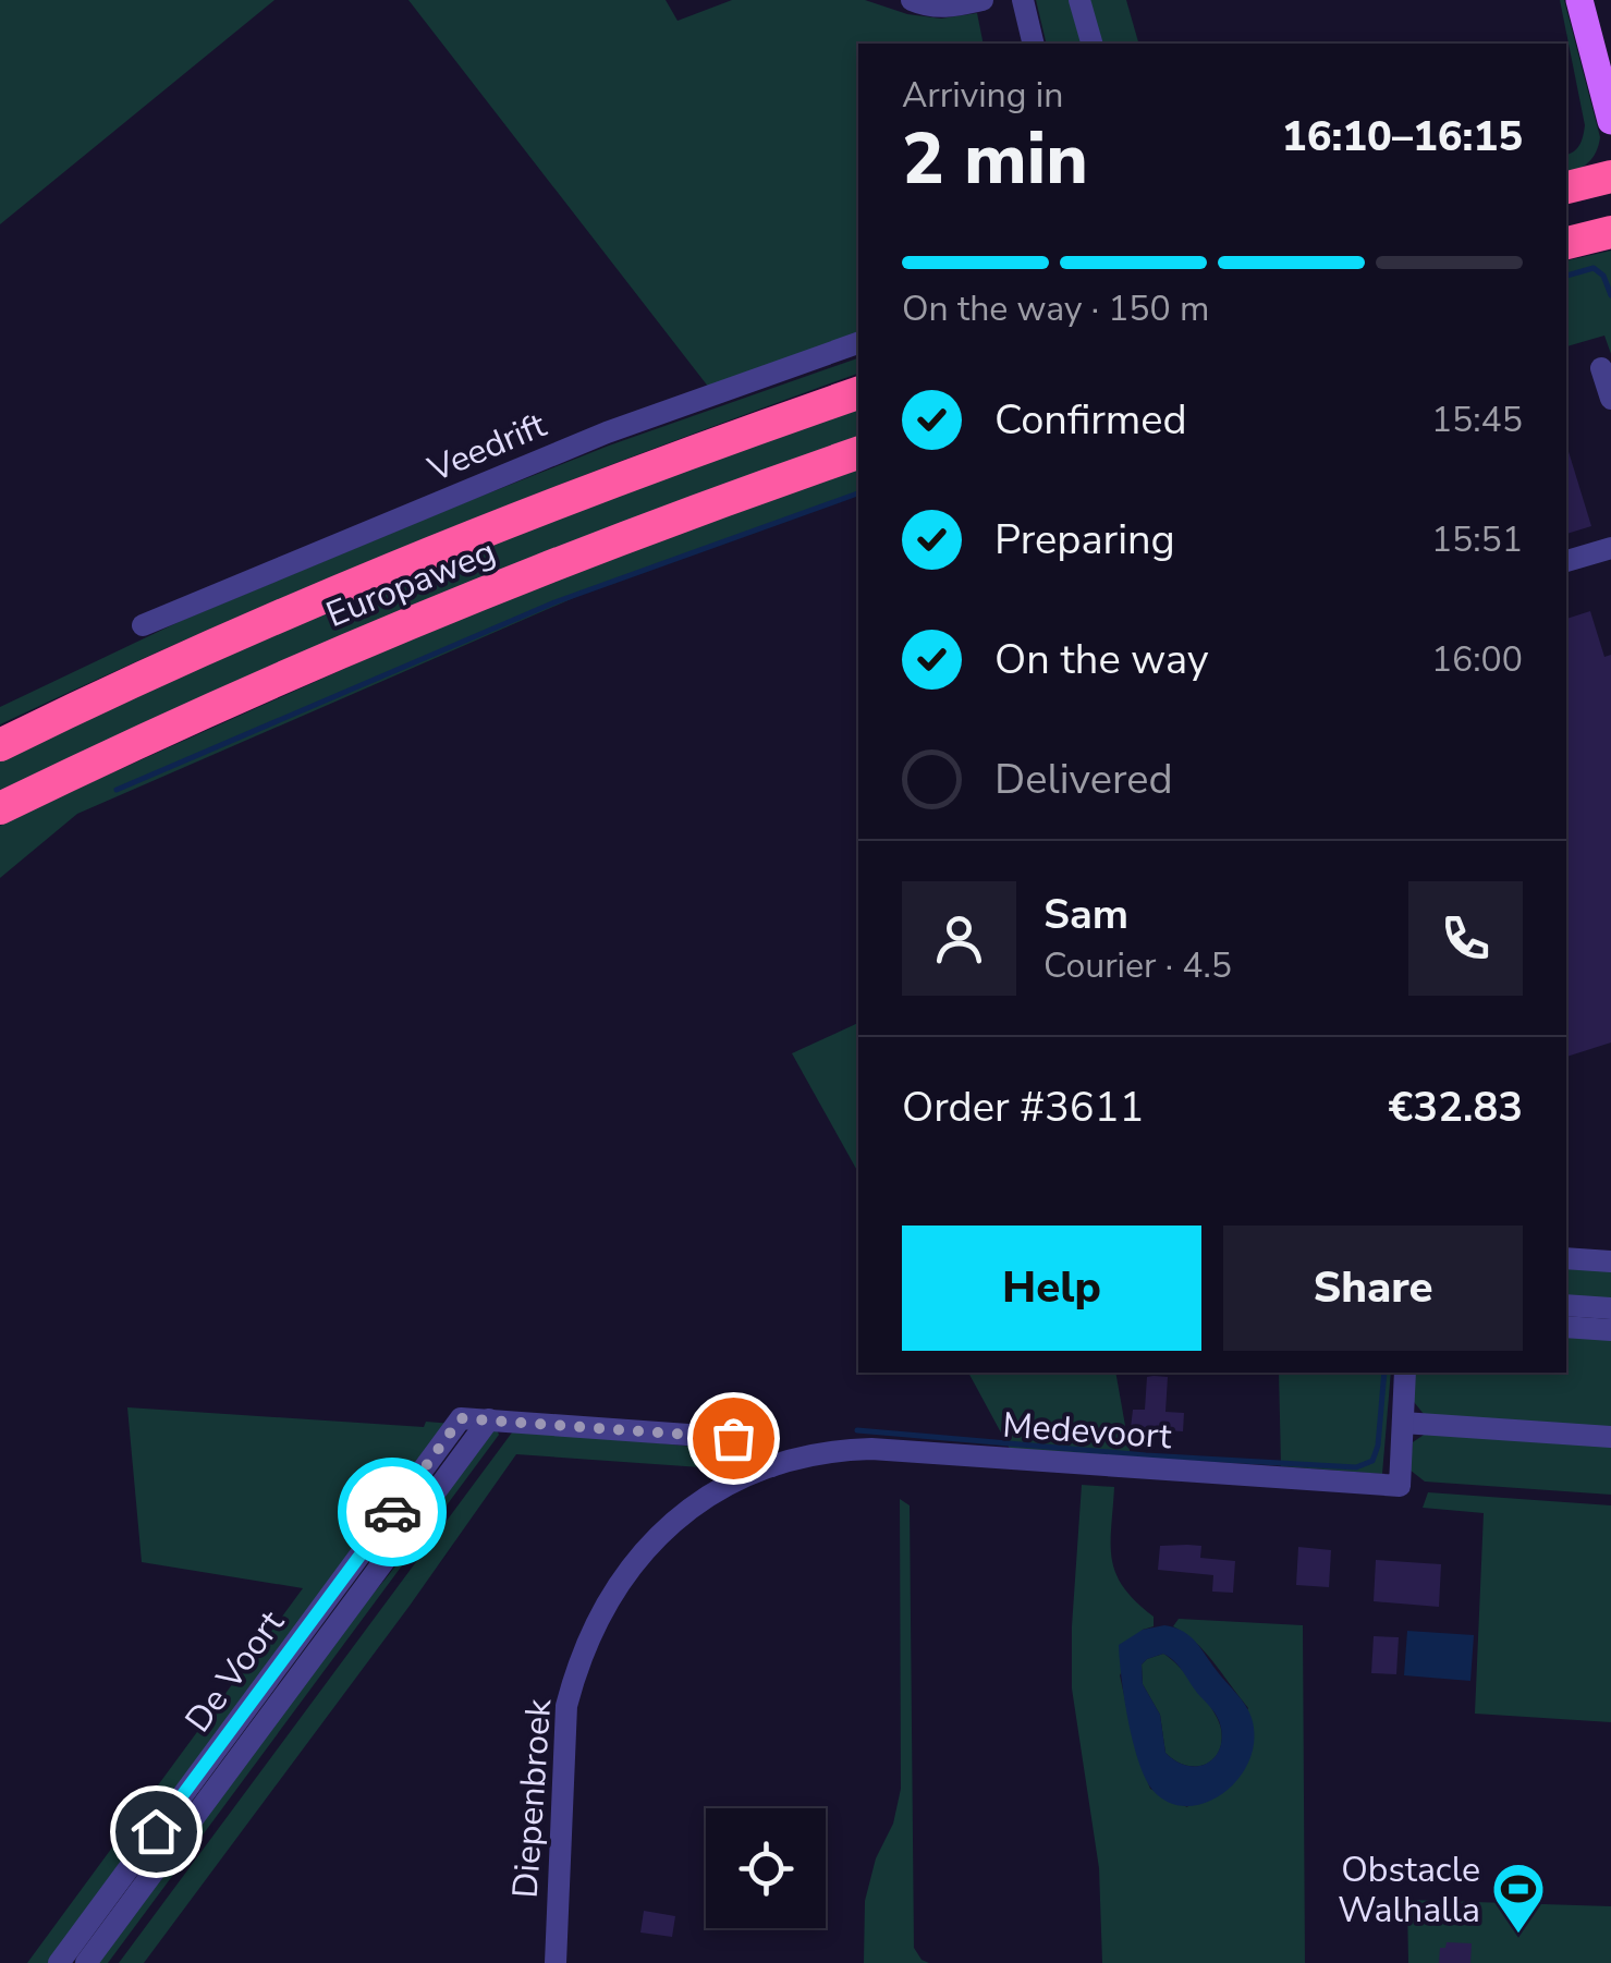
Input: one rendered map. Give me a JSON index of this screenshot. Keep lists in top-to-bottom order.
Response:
{
  "streets": {
    "highway": ["Europaweg"],
    "street": [
      "Veedrift",
      "Medevoort",
      "De Voort",
      "Diepenbroek"
    ]
  },
  "crossings": [
    ["Medevoort", "Diepenbroek"]
  ],
  "places": {
    "sports": ["Obstacle Walhalla"]
  },
  "page": {
    "heading": ["2 min", "Arriving in", "16:10–16:15"],
    "panel": [
      "Sam",
      "Courier · 4.5",
      "Order #3611",
      "€32.83"
    ],
    "bar": "On the way · 150 m",
    "list": [
      ["Confirmed", "15:45"],
      ["Preparing", "15:51"],
      ["On the way", "16:00"],
      "Delivered"
    ],
    "buttons": ["Help", "Share"]
  }
}
